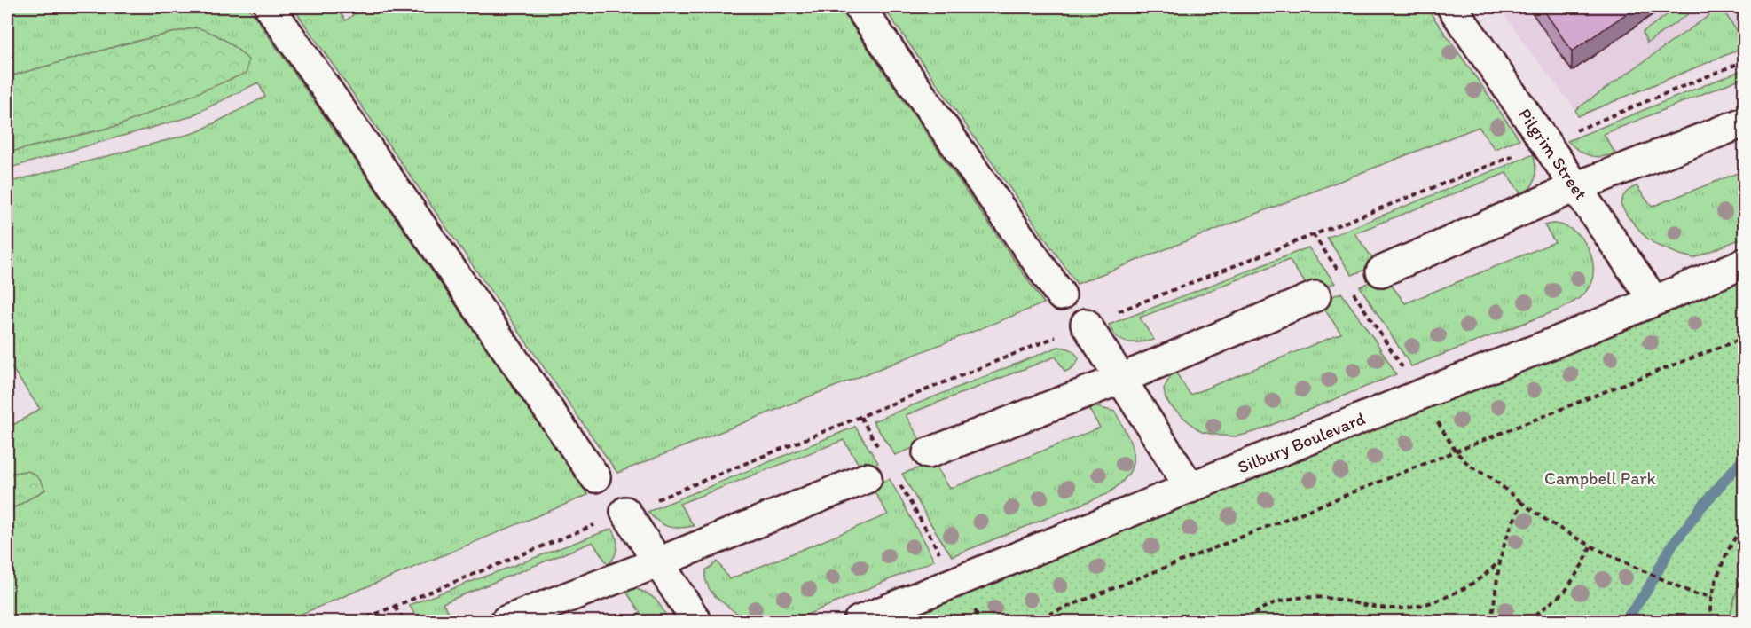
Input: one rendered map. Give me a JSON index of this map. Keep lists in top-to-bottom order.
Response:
{
  "streets": {
    "street": ["Pilgrim Street", "Silbury Boulevard"]
  },
  "crossings": [
    ["Pilgrim Street", "Silbury Boulevard"]
  ],
  "parks": ["Campbell Park"]
}
